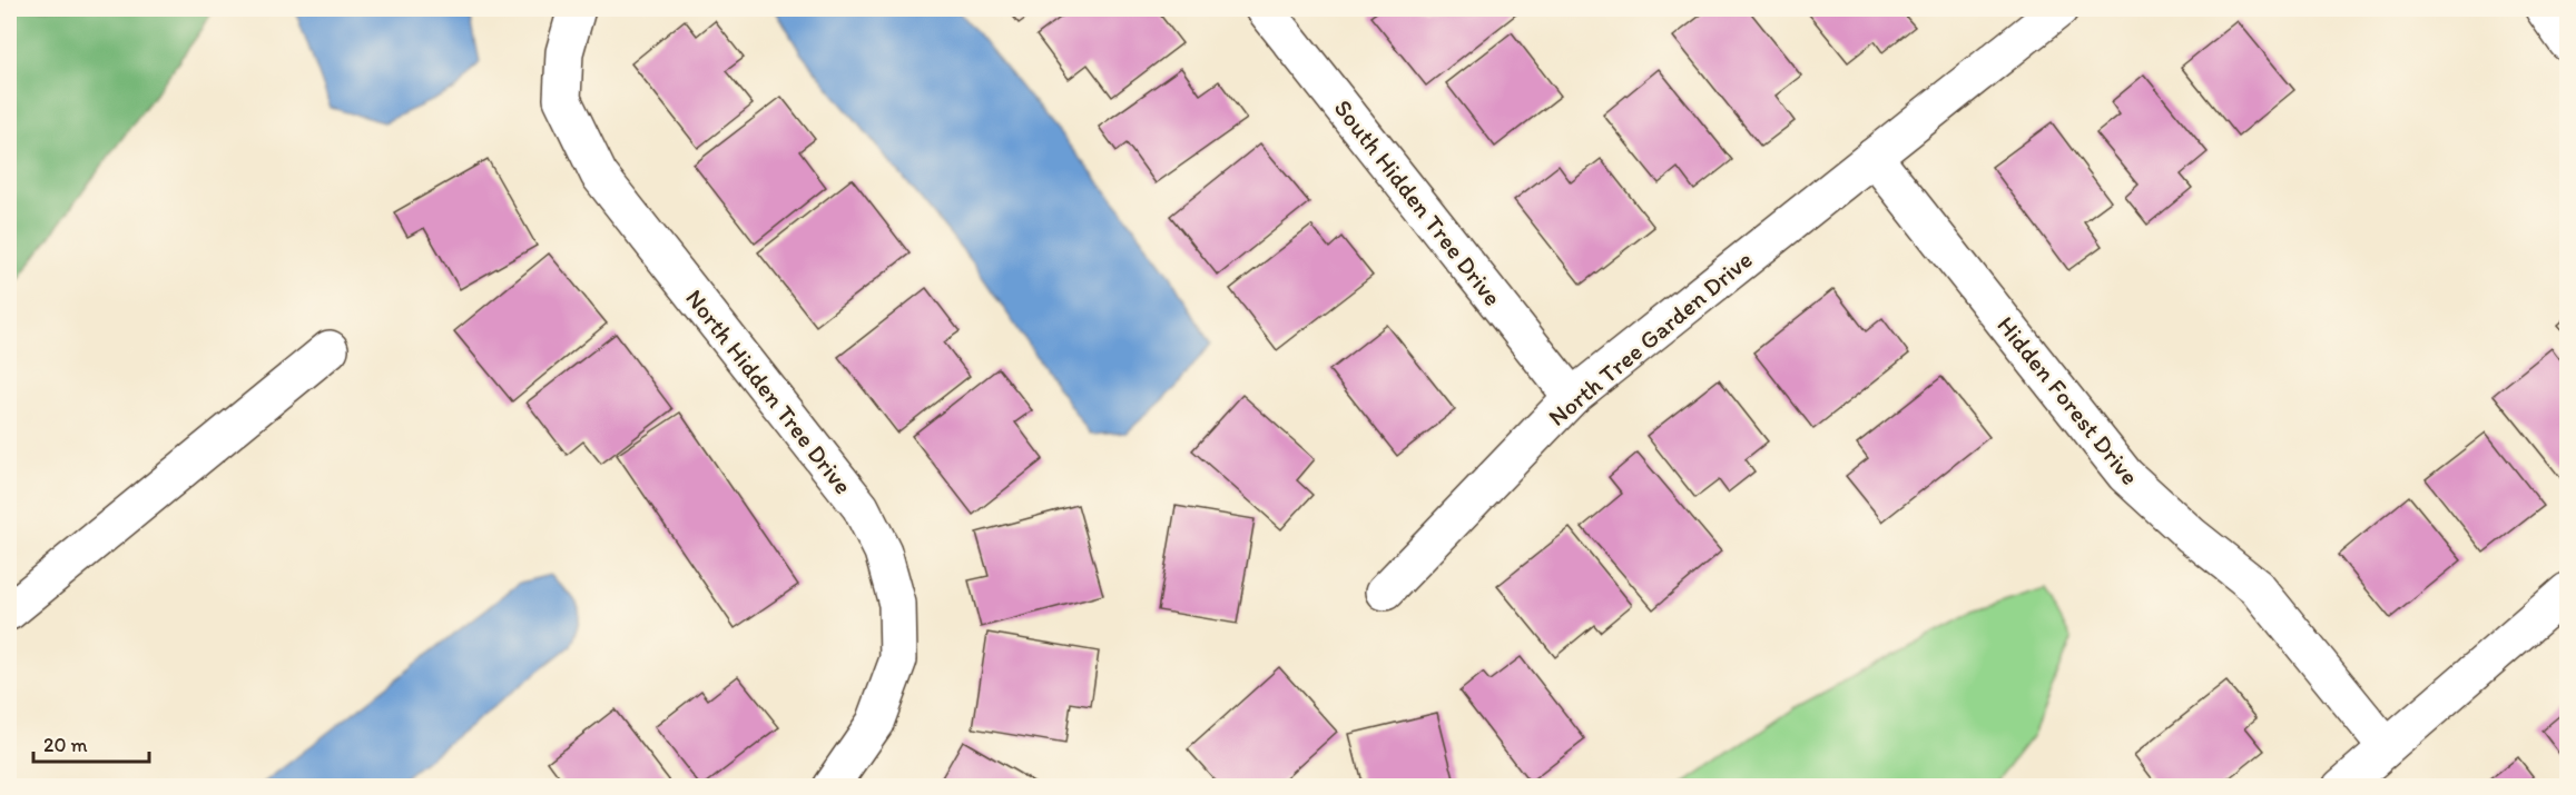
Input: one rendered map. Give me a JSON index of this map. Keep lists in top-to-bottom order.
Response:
{
  "streets": {
    "street": [
      "South Hidden Tree Drive",
      "North Tree Garden Drive",
      "North Hidden Tree Drive",
      "Hidden Forest Drive"
    ]
  },
  "crossings": [
    ["South Hidden Tree Drive", "North Tree Garden Drive"],
    ["North Tree Garden Drive", "Hidden Forest Drive"]
  ],
  "scale_bar": "20 m"
}
